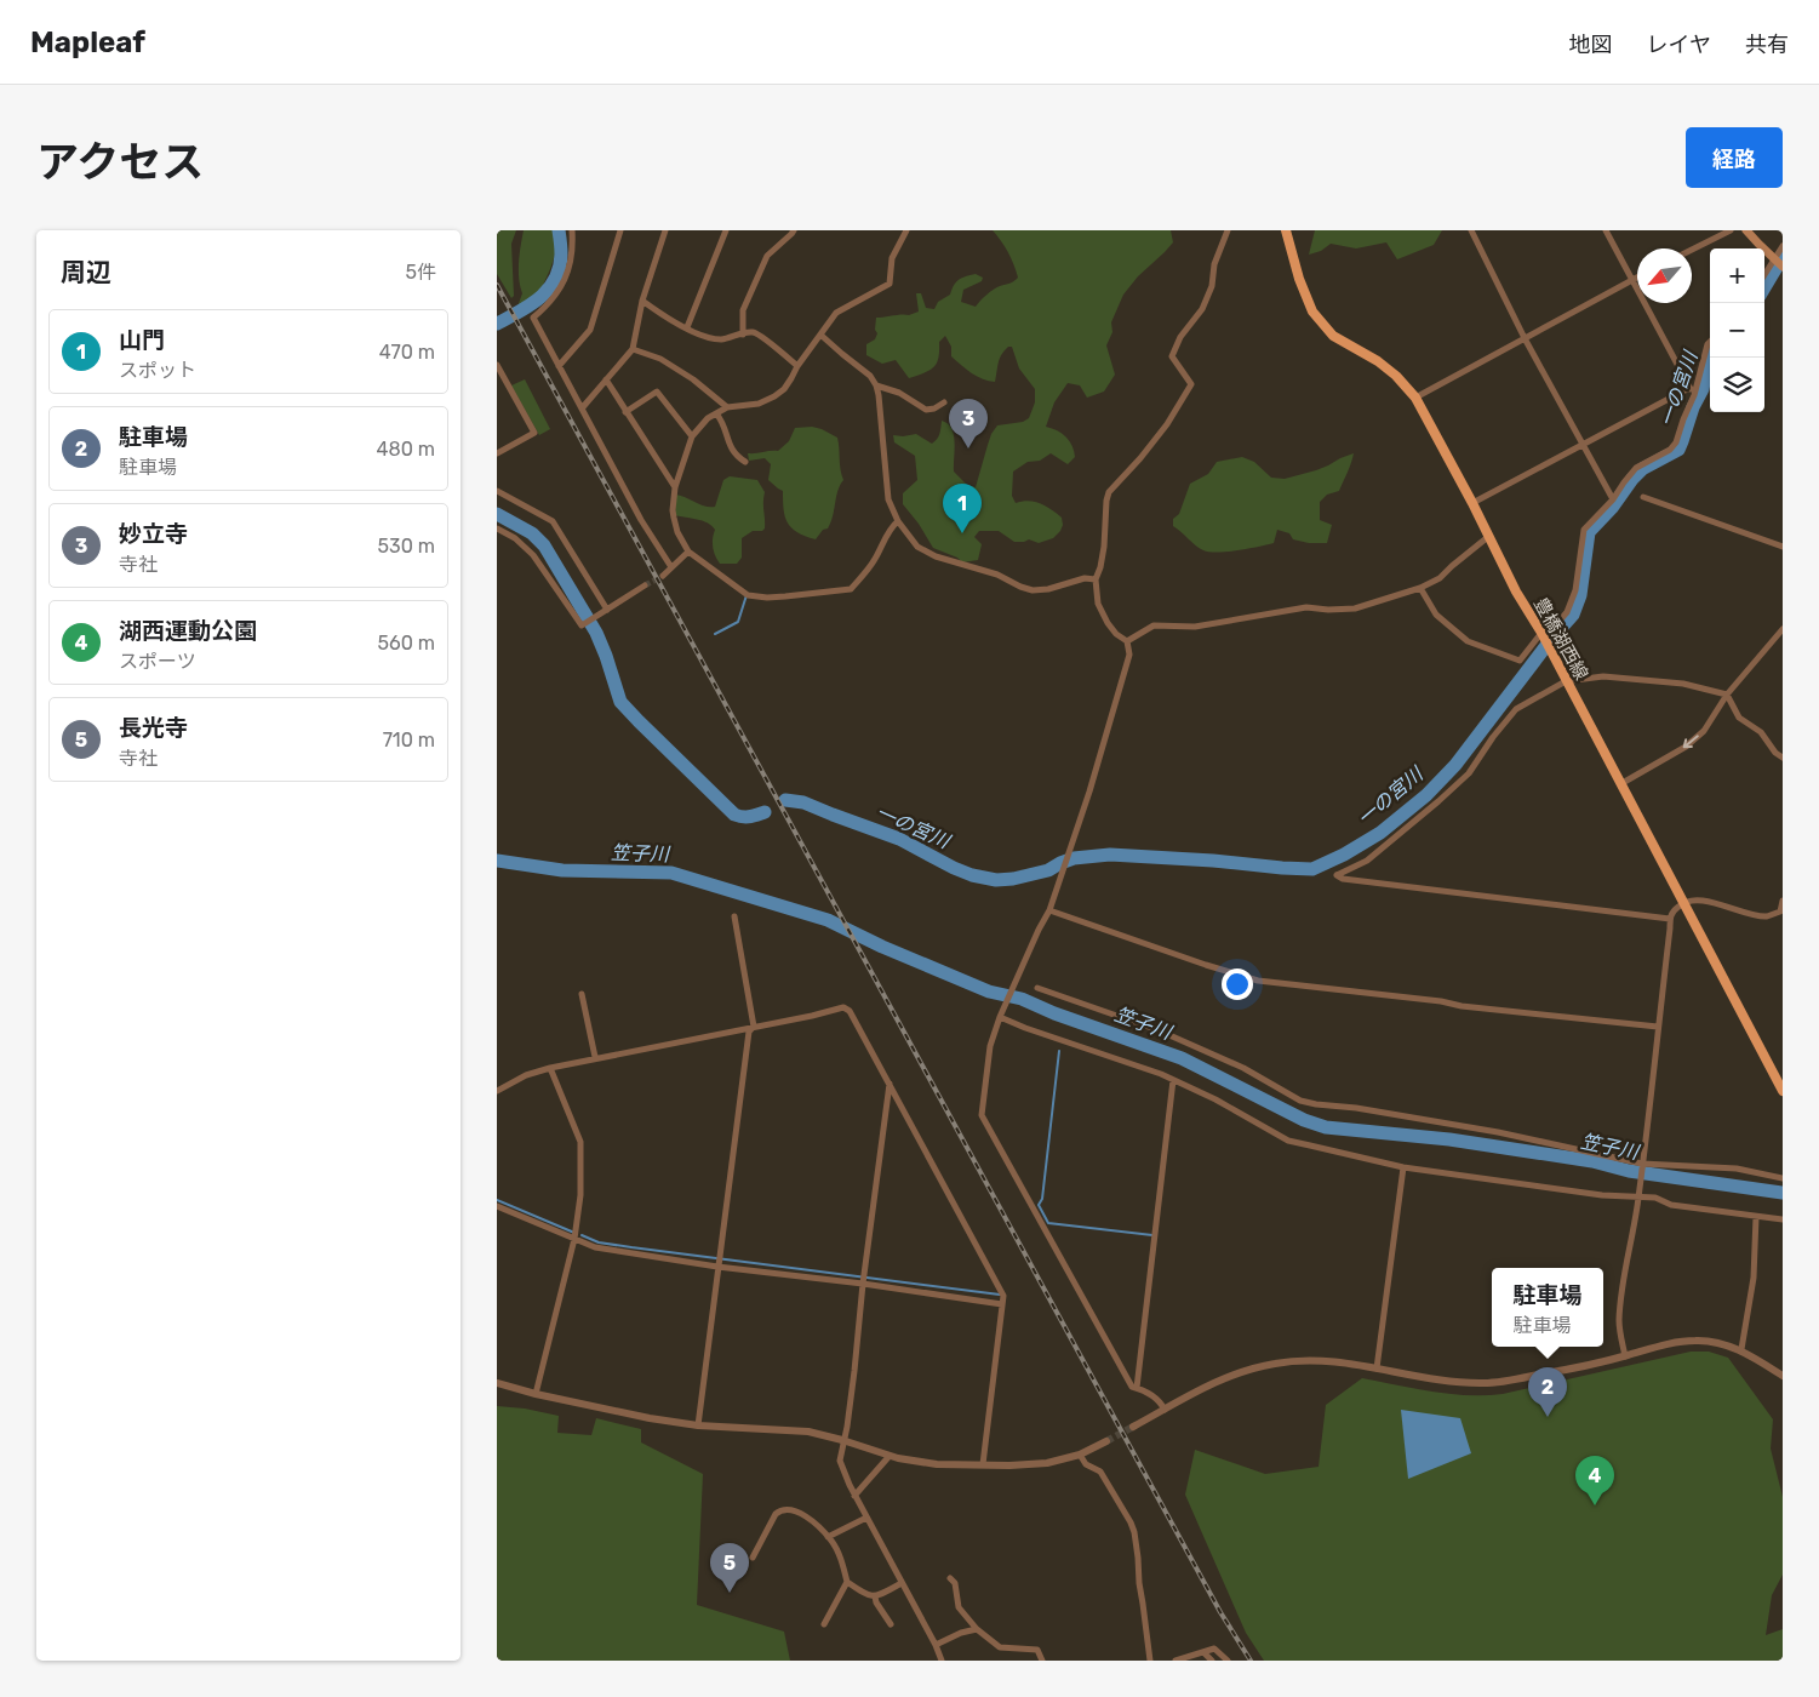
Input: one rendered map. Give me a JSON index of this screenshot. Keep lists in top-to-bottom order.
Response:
{
  "streets": {
    "main road": ["豊橋湖西線"]
  },
  "water": ["一の宮川", "笠子川"],
  "north": "bottom left",
  "page": {
    "header": "Mapleaf",
    "nav": ["地図", "レイヤ", "共有"],
    "title": "アクセス",
    "buttons": "経路",
    "heading": ["周辺", "5件"],
    "map_buttons": ["+", "−"],
    "list": [
      {
        "mark": "1",
        "name": "山門",
        "note": "スポット",
        "value": "470 m"
      },
      {
        "mark": "2",
        "name": "駐車場",
        "note": "駐車場",
        "value": "480 m"
      },
      {
        "mark": "3",
        "name": "妙立寺",
        "note": "寺社",
        "value": "530 m"
      },
      {
        "mark": "4",
        "name": "湖西運動公園",
        "note": "スポーツ",
        "value": "560 m"
      },
      {
        "mark": "5",
        "name": "長光寺",
        "note": "寺社",
        "value": "710 m"
      }
    ],
    "pins": [
      "3",
      "1",
      "2",
      "4",
      "5"
    ],
    "popup": ["駐車場", "駐車場"]
  }
}
